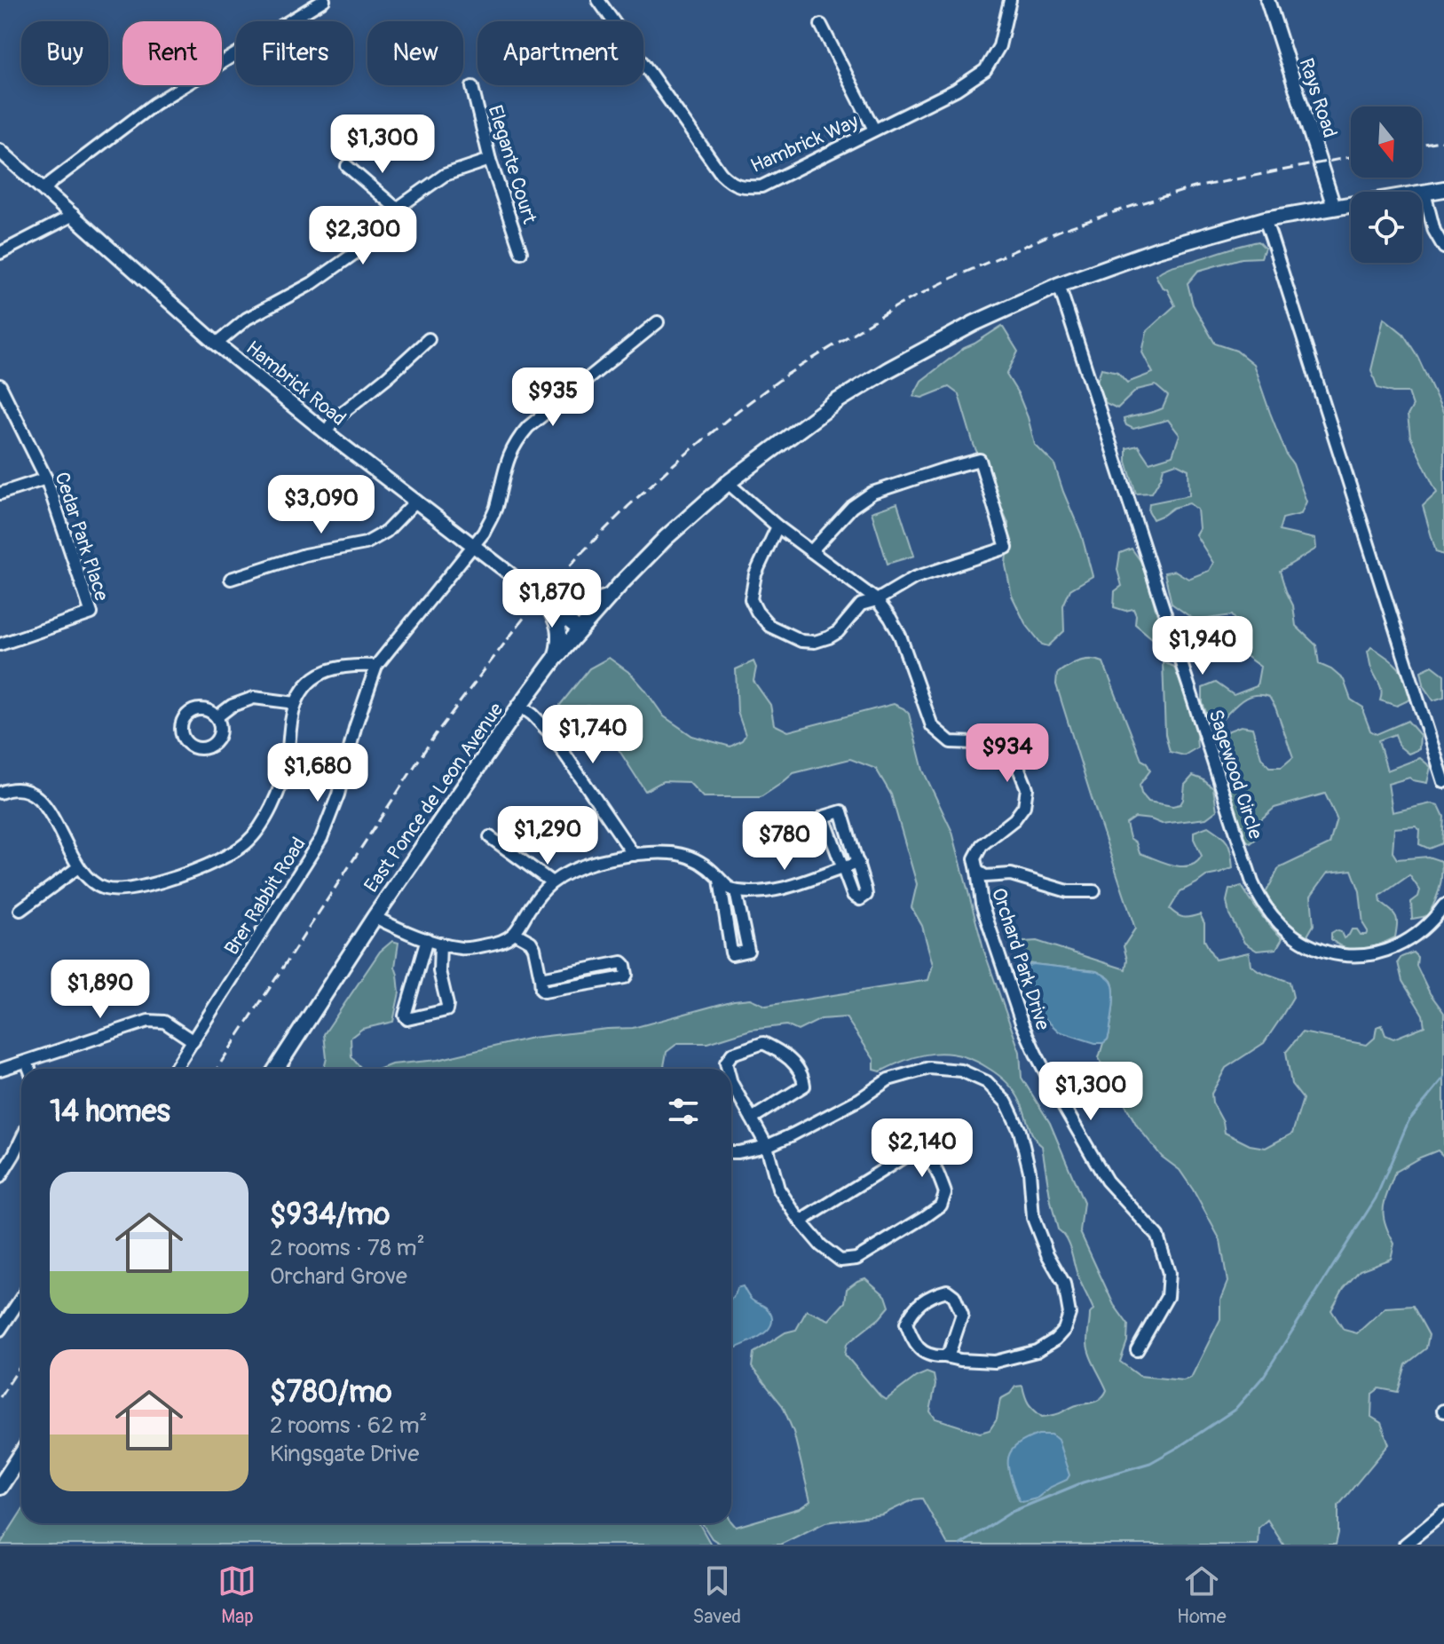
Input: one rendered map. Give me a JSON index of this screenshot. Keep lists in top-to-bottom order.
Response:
{
  "streets": {
    "main road": ["East Ponce de Leon Avenue"],
    "street": [
      "Rays Road",
      "Hambrick Way",
      "Elegante Court",
      "Hambrick Road",
      "Cedar Park Place",
      "Sagewood Circle",
      "Brer Rabbit Road",
      "Orchard Park Drive"
    ]
  },
  "crossings": [
    ["Rays Road", "East Ponce de Leon Avenue"],
    ["Hambrick Road", "East Ponce de Leon Avenue"],
    ["Hambrick Road", "Brer Rabbit Road"],
    ["Sagewood Circle", "East Ponce de Leon Avenue"]
  ],
  "north": "bottom",
  "page": {
    "chip": [
      "Buy",
      "Rent",
      "Filters",
      "New",
      "Apartment"
    ],
    "price": [
      "$1,300",
      "$2,300",
      "$935",
      "$3,090",
      "$1,870",
      "$1,940",
      "$1,740",
      "$934",
      "$1,680",
      "$1,290",
      "$780",
      "$1,890",
      "$1,300",
      "$2,140"
    ],
    "heading": "14 homes",
    "list": [
      {
        "name": "$934/mo",
        "note": "2 rooms · 78 m² · Orchard Grove"
      },
      {
        "name": "$780/mo",
        "note": "2 rooms · 62 m² · Kingsgate Drive"
      }
    ],
    "tabs": ["Map", "Saved", "Home"]
  }
}
